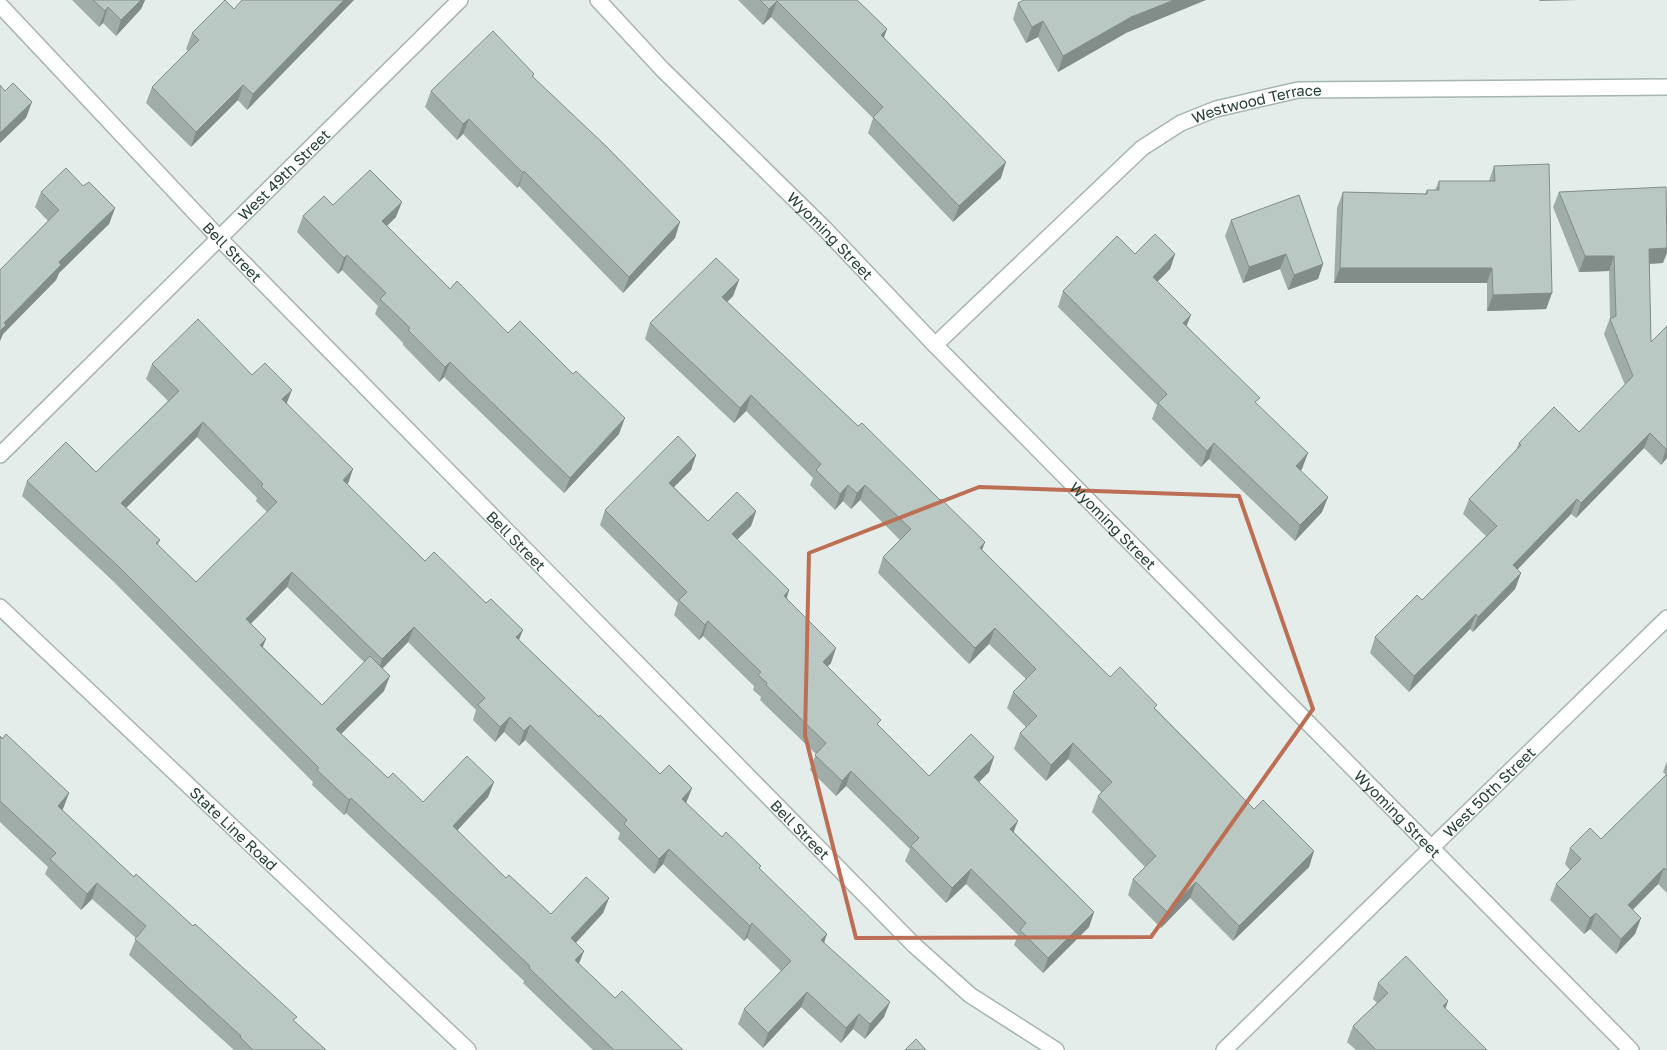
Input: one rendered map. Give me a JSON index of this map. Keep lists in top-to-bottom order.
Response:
{
  "streets": {
    "street": [
      "Westwood Terrace",
      "West 49th Street",
      "Wyoming Street",
      "Bell Street",
      "West 50th Street",
      "State Line Road"
    ]
  },
  "crossings": [
    ["Westwood Terrace", "Wyoming Street"],
    ["West 49th Street", "Bell Street"],
    ["Wyoming Street", "West 50th Street"]
  ]
}
